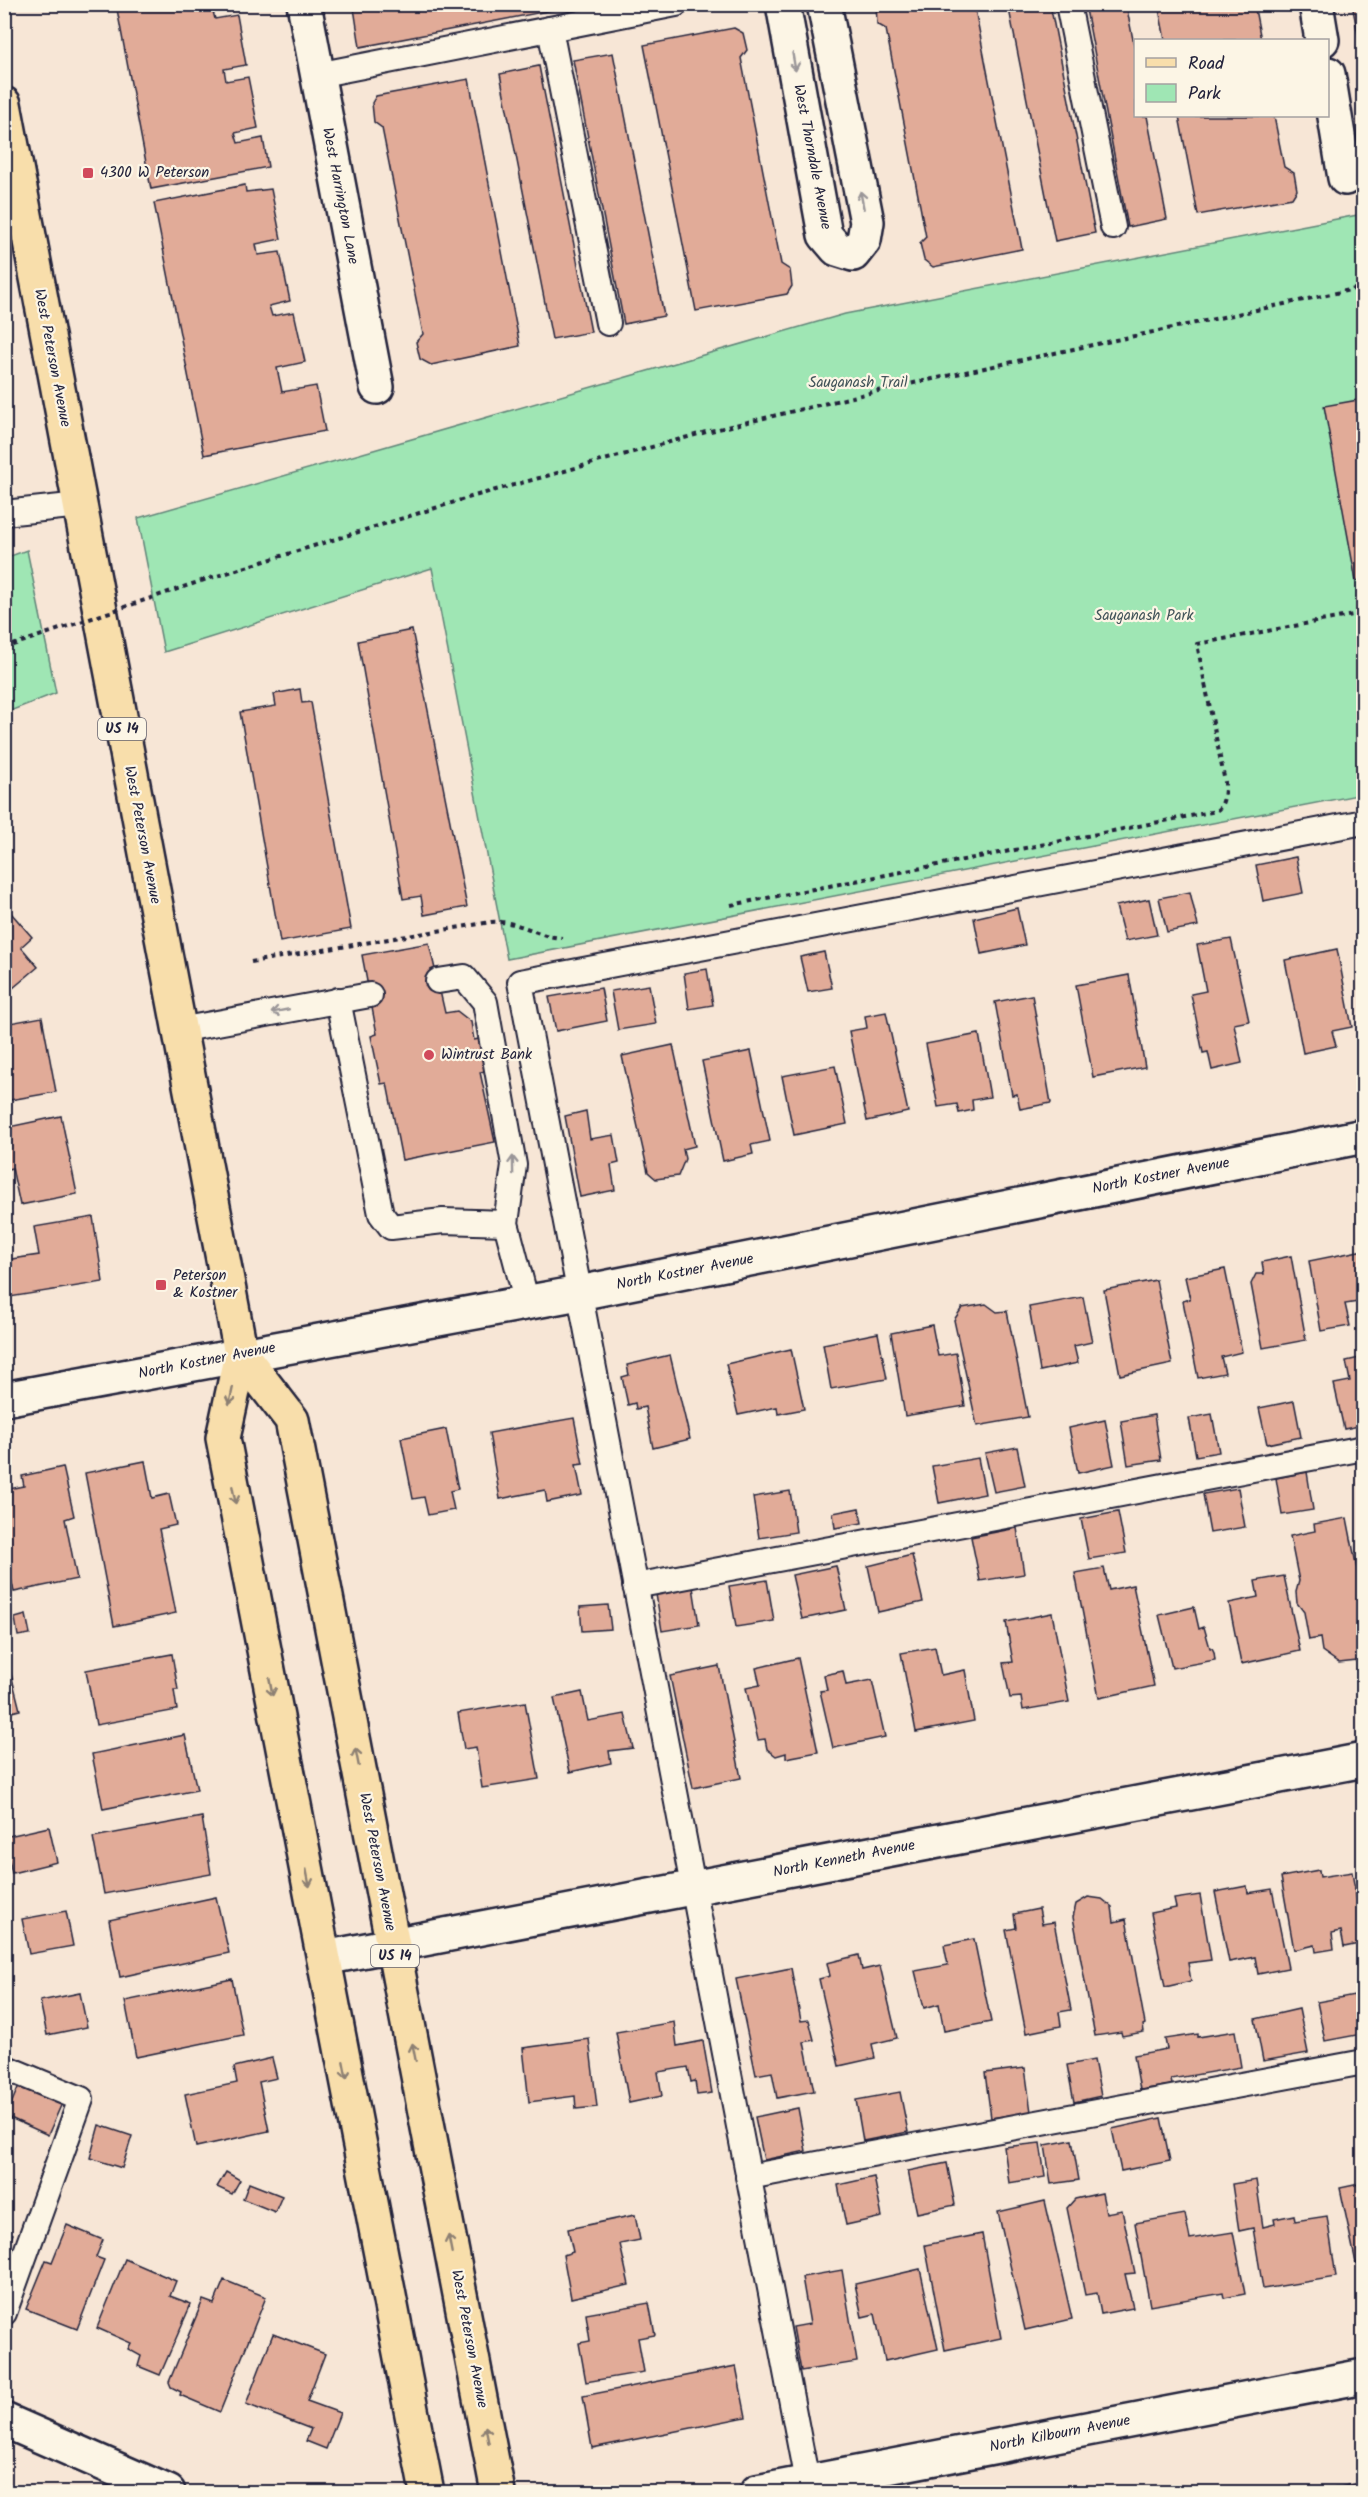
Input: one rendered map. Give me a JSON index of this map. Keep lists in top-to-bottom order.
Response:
{
  "streets": {
    "main road": ["West Peterson Avenue", "US 14"],
    "street": [
      "West Thorndale Avenue",
      "West Harrington Lane",
      "North Kostner Avenue",
      "North Kenneth Avenue",
      "North Kilbourn Avenue"
    ]
  },
  "crossings": [
    ["West Peterson Avenue", "North Kostner Avenue"],
    ["West Peterson Avenue", "North Kenneth Avenue"]
  ],
  "parks": ["Sauganash Trail", "Sauganash Park"],
  "places": {
    "transit": ["4300 W Peterson", "Peterson & Kostner"],
    "other": ["Wintrust Bank"]
  },
  "legend": ["Road", "Park"]
}
